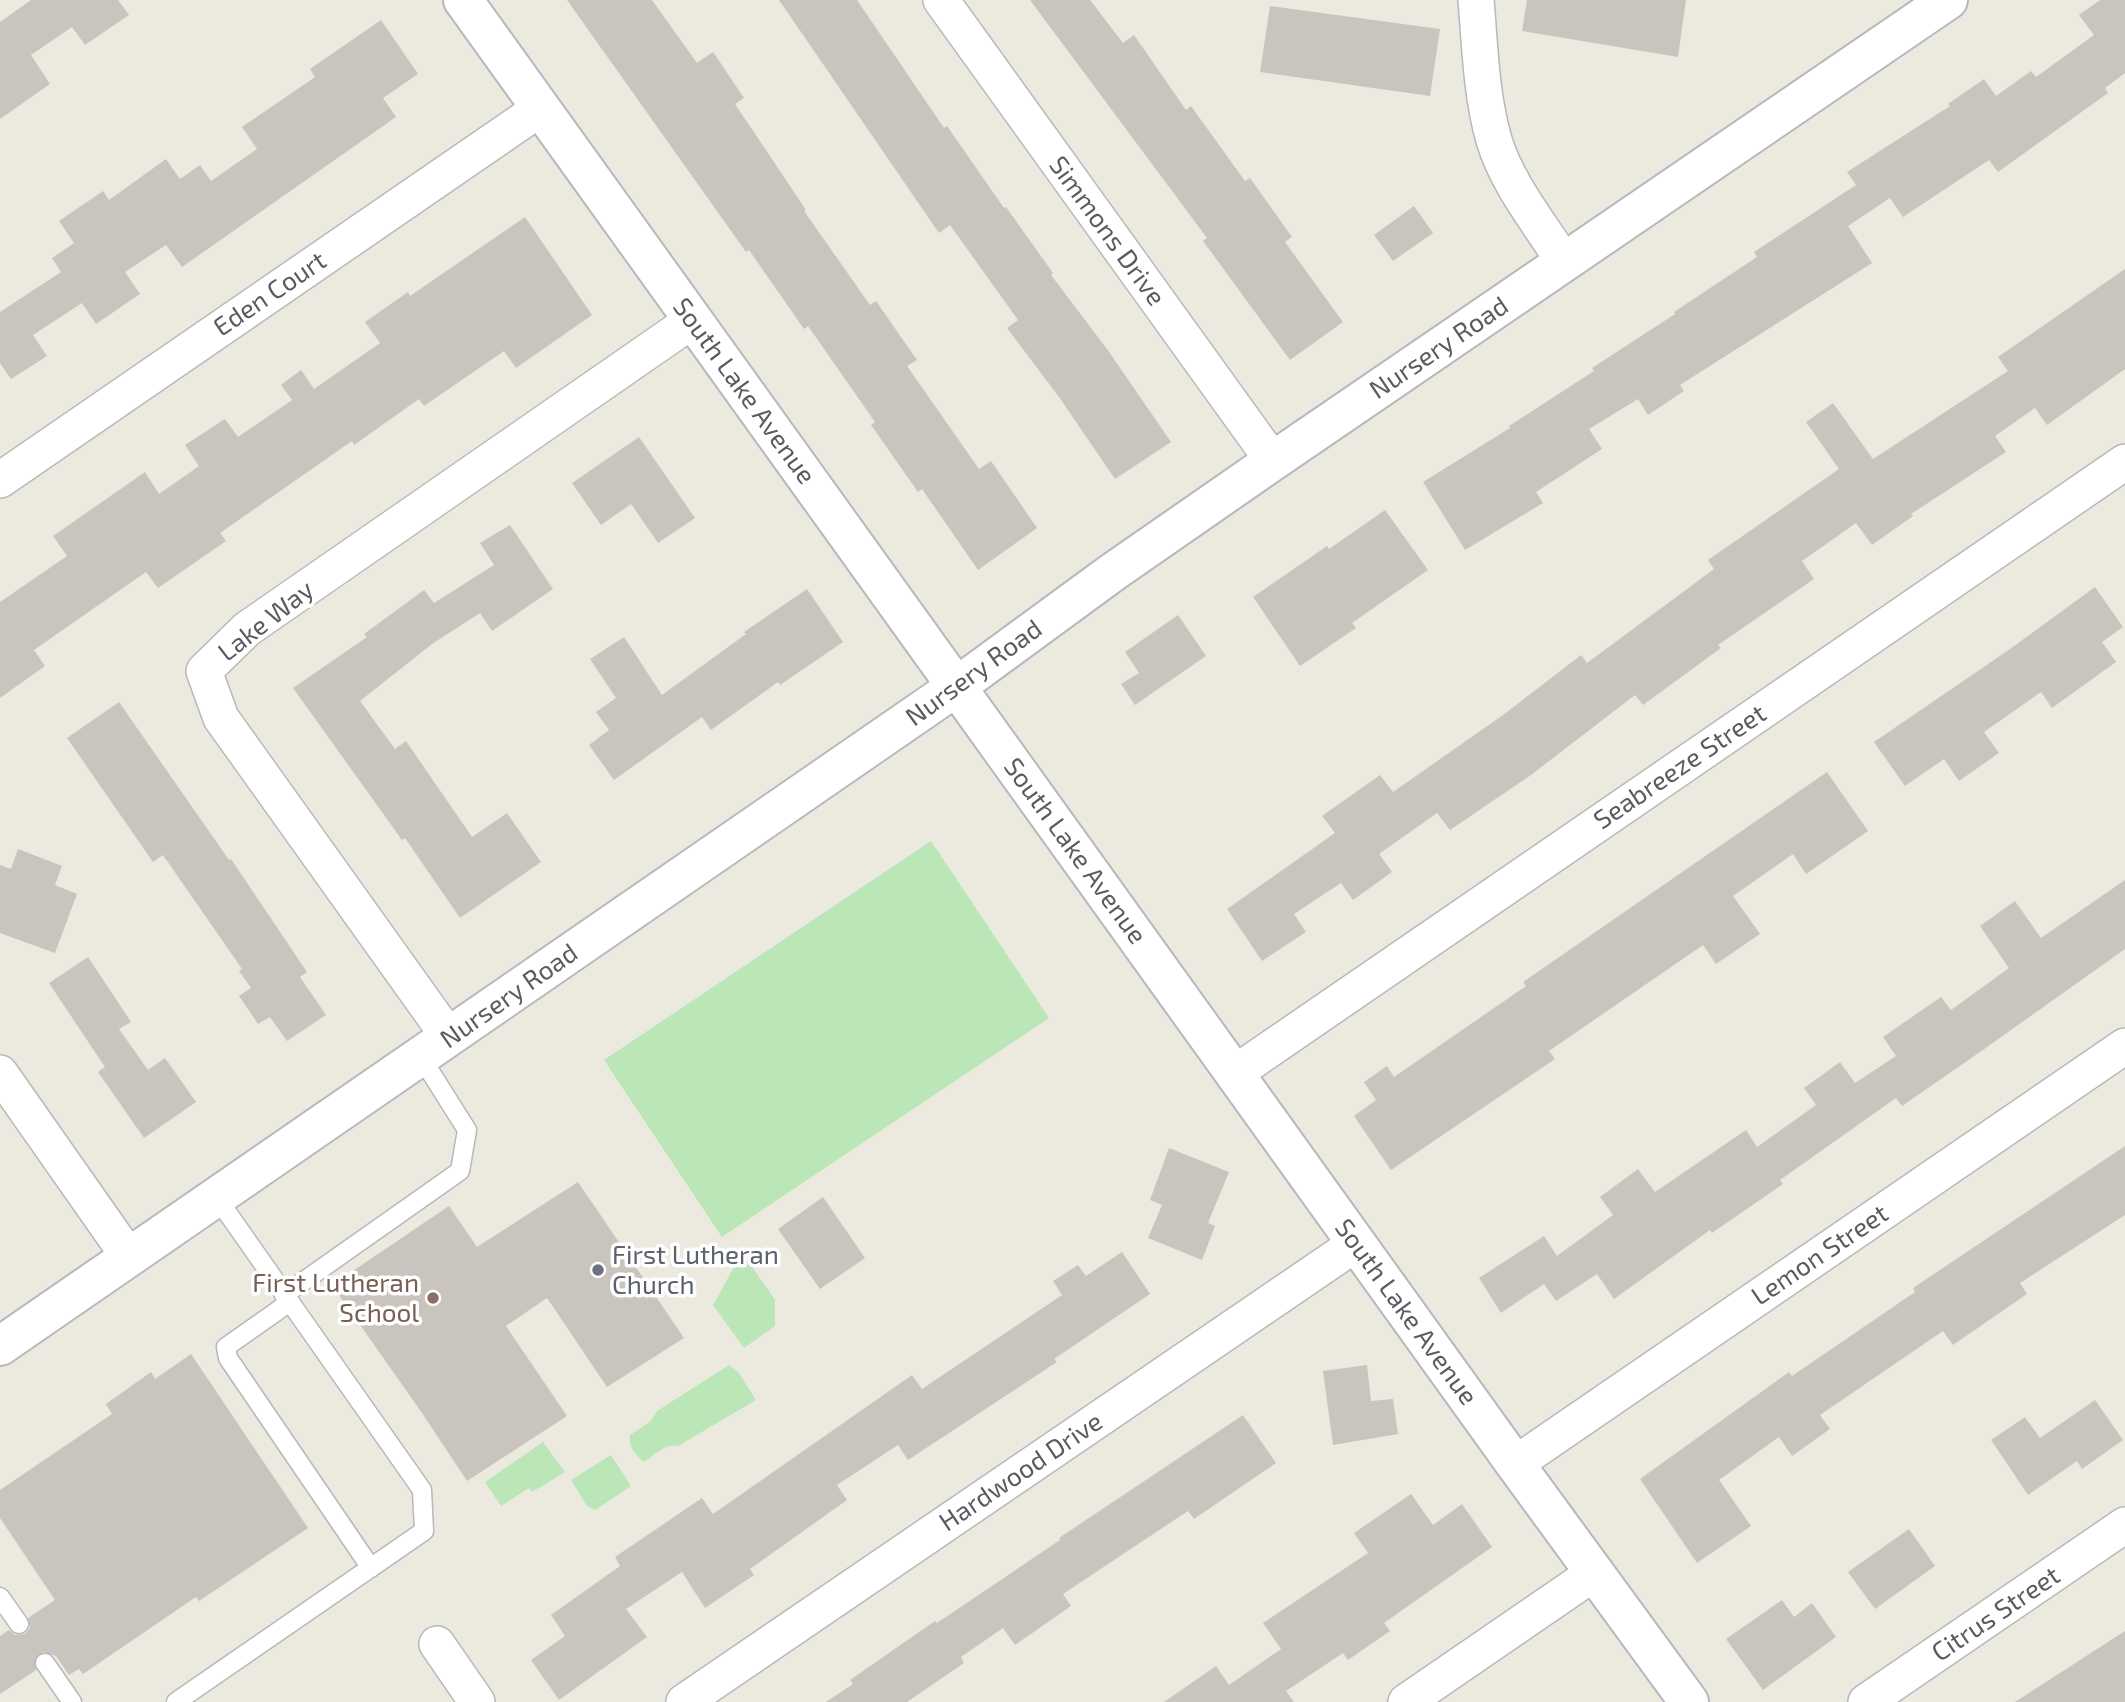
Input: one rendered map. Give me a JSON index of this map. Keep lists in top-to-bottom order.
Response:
{
  "streets": {
    "street": [
      "Simmons Drive",
      "Eden Court",
      "Nursery Road",
      "South Lake Avenue",
      "Lake Way",
      "Seabreeze Street",
      "Lemon Street",
      "Hardwood Drive",
      "Citrus Street"
    ]
  },
  "crossings": [
    ["Simmons Drive", "Nursery Road"],
    ["Eden Court", "South Lake Avenue"],
    ["Nursery Road", "South Lake Avenue"],
    ["Nursery Road", "Lake Way"],
    ["South Lake Avenue", "Lake Way"],
    ["South Lake Avenue", "Seabreeze Street"],
    ["South Lake Avenue", "Lemon Street"],
    ["South Lake Avenue", "Hardwood Drive"]
  ],
  "places": ["First Lutheran Church", "First Lutheran School"]
}
